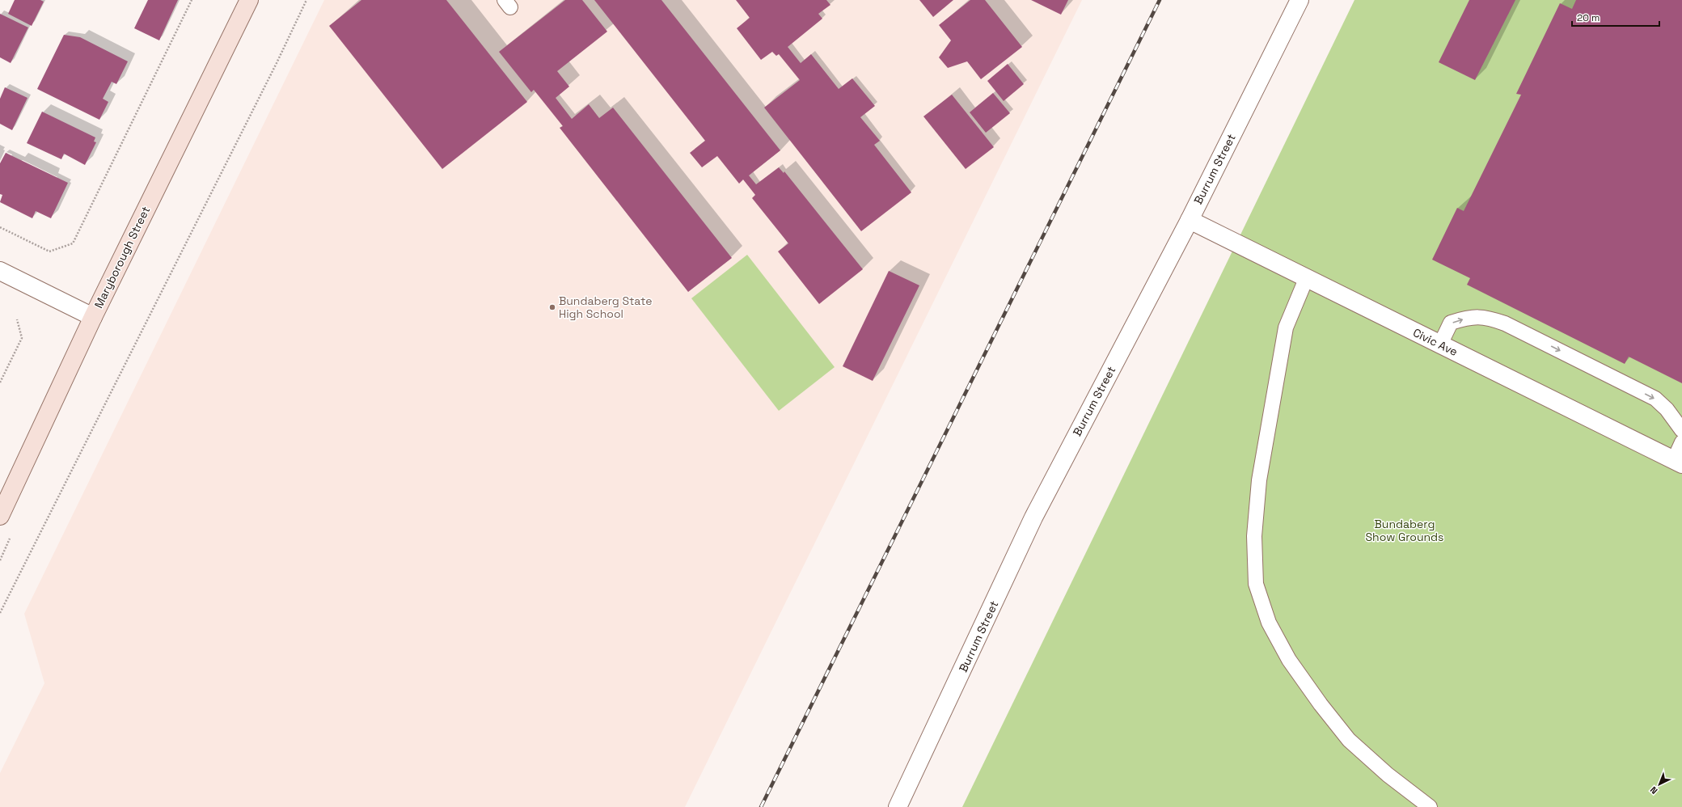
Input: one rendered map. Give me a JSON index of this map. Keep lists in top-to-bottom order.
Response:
{
  "streets": {
    "street": ["Burrum Street", "Maryborough Street", "Civic Ave"]
  },
  "crossings": [
    ["Burrum Street", "Civic Ave"]
  ],
  "parks": ["Bundaberg Show Grounds"],
  "places": ["Bundaberg State High School"],
  "scale_bar": "20 m",
  "north": "bottom left"
}
